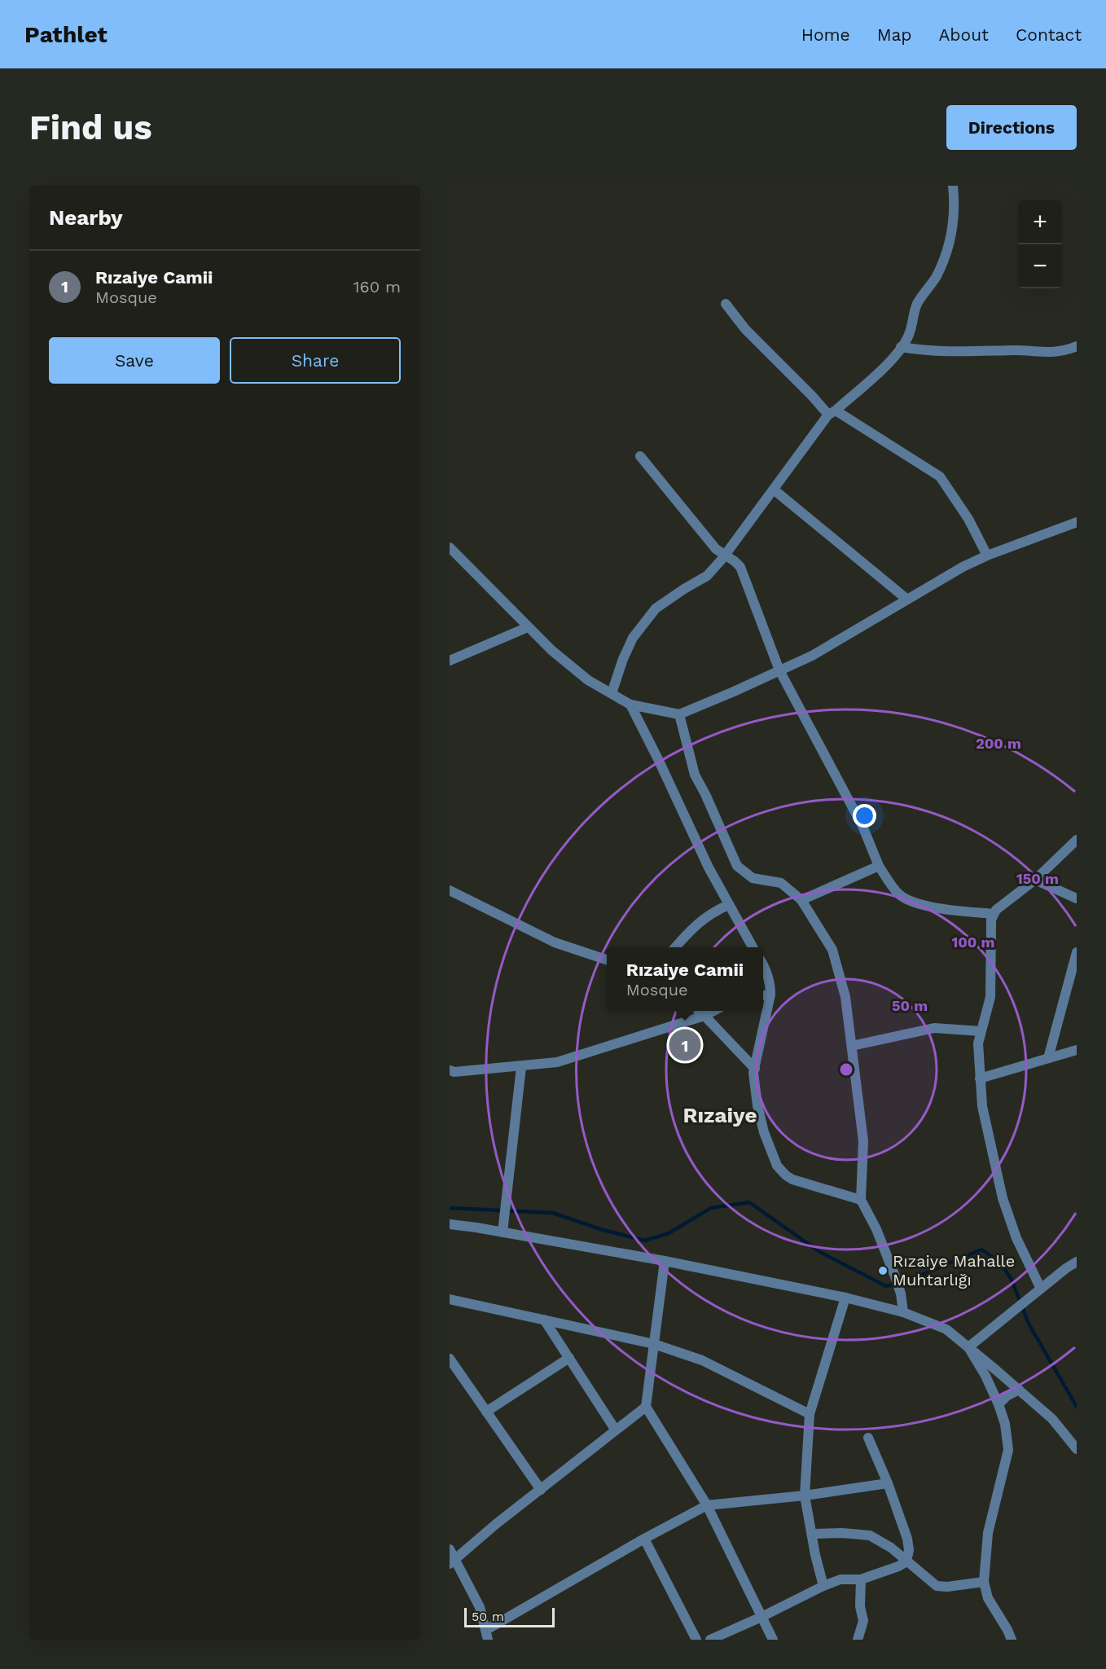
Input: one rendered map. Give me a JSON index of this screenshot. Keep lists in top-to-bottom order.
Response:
{
  "districts": ["Rızaiye"],
  "places": ["Rızaiye Mahalle Muhtarlığı"],
  "scale_bar": "50 m",
  "page": {
    "header": "Pathlet",
    "nav": [
      "Home",
      "Map",
      "About",
      "Contact"
    ],
    "buttons": [
      "Directions",
      ["Save", "Share"]
    ],
    "title": "Find us",
    "heading": "Nearby",
    "map_buttons": ["+", "−"],
    "list": [
      {
        "mark": "1",
        "name": "Rızaiye Camii",
        "note": "Mosque",
        "value": "160 m"
      }
    ],
    "popup": ["Rızaiye Camii", "Mosque"],
    "pins": "1",
    "scale": "50 m"
  },
  "rings": [
    "200 m",
    "150 m",
    "100 m",
    "50 m"
  ]
}
